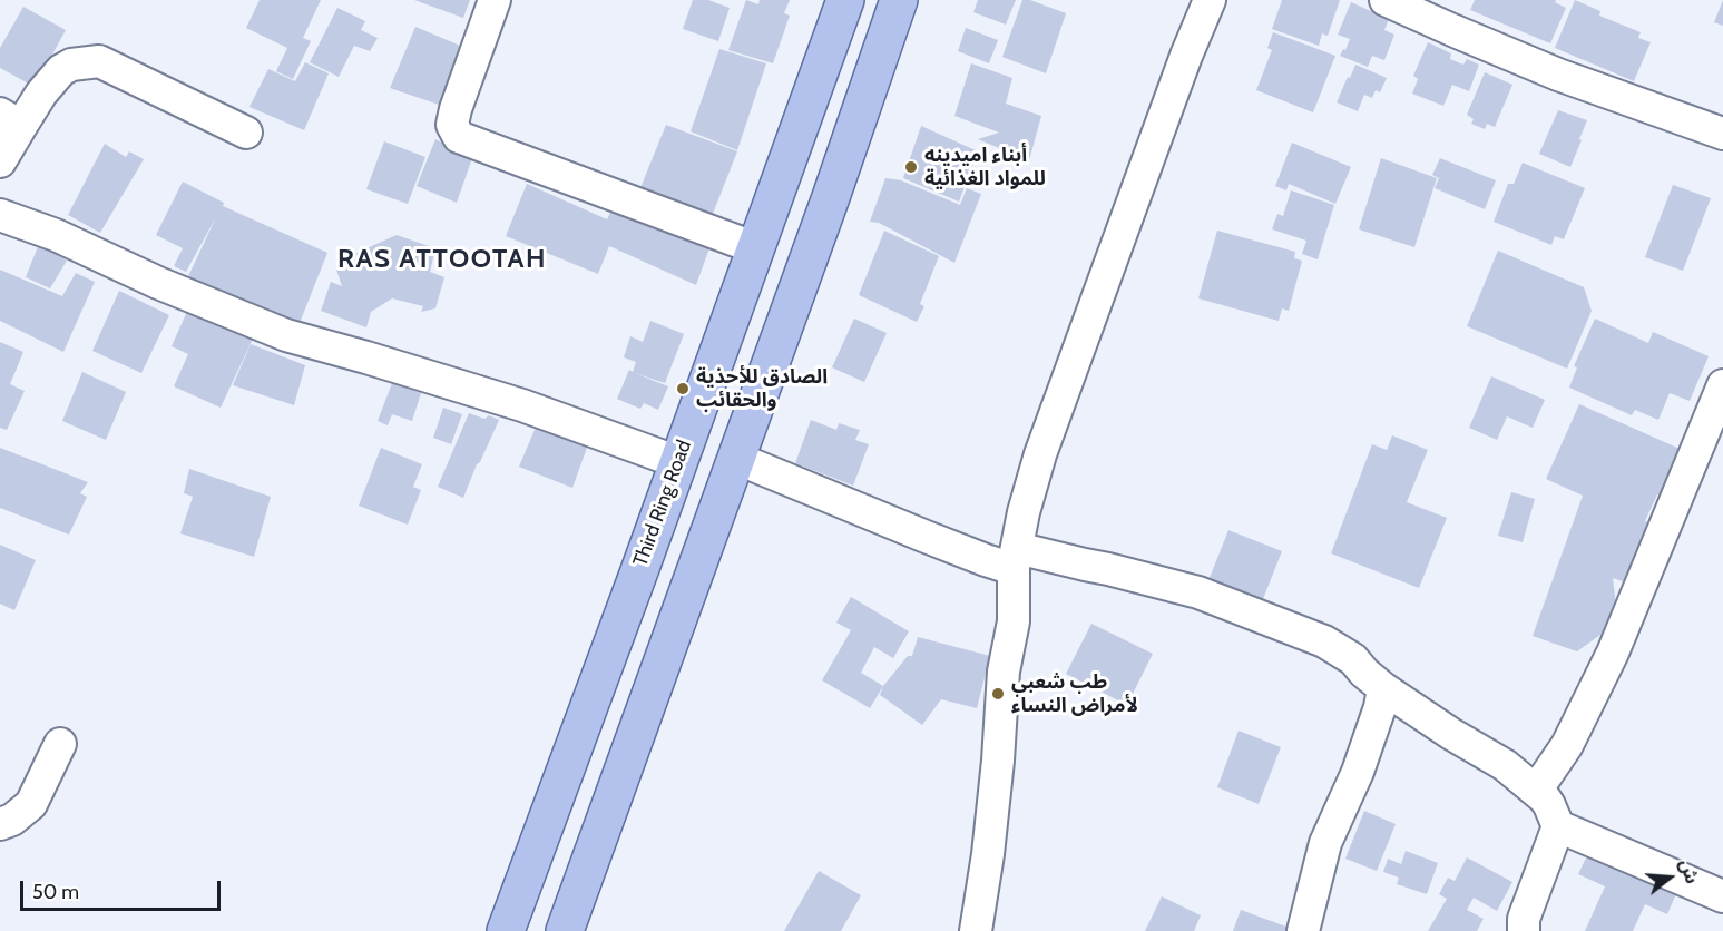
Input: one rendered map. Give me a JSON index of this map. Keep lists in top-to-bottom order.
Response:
{
  "streets": {
    "main road": ["Third Ring Road"]
  },
  "districts": ["RAS ATTOOTAH"],
  "places": ["أبناء اميدينه للمواد الغذائية", "الصادق للأحذية والحقائب", "طب شعبي لأمراض النساء"],
  "scale_bar": "50 m",
  "north": "right"
}
